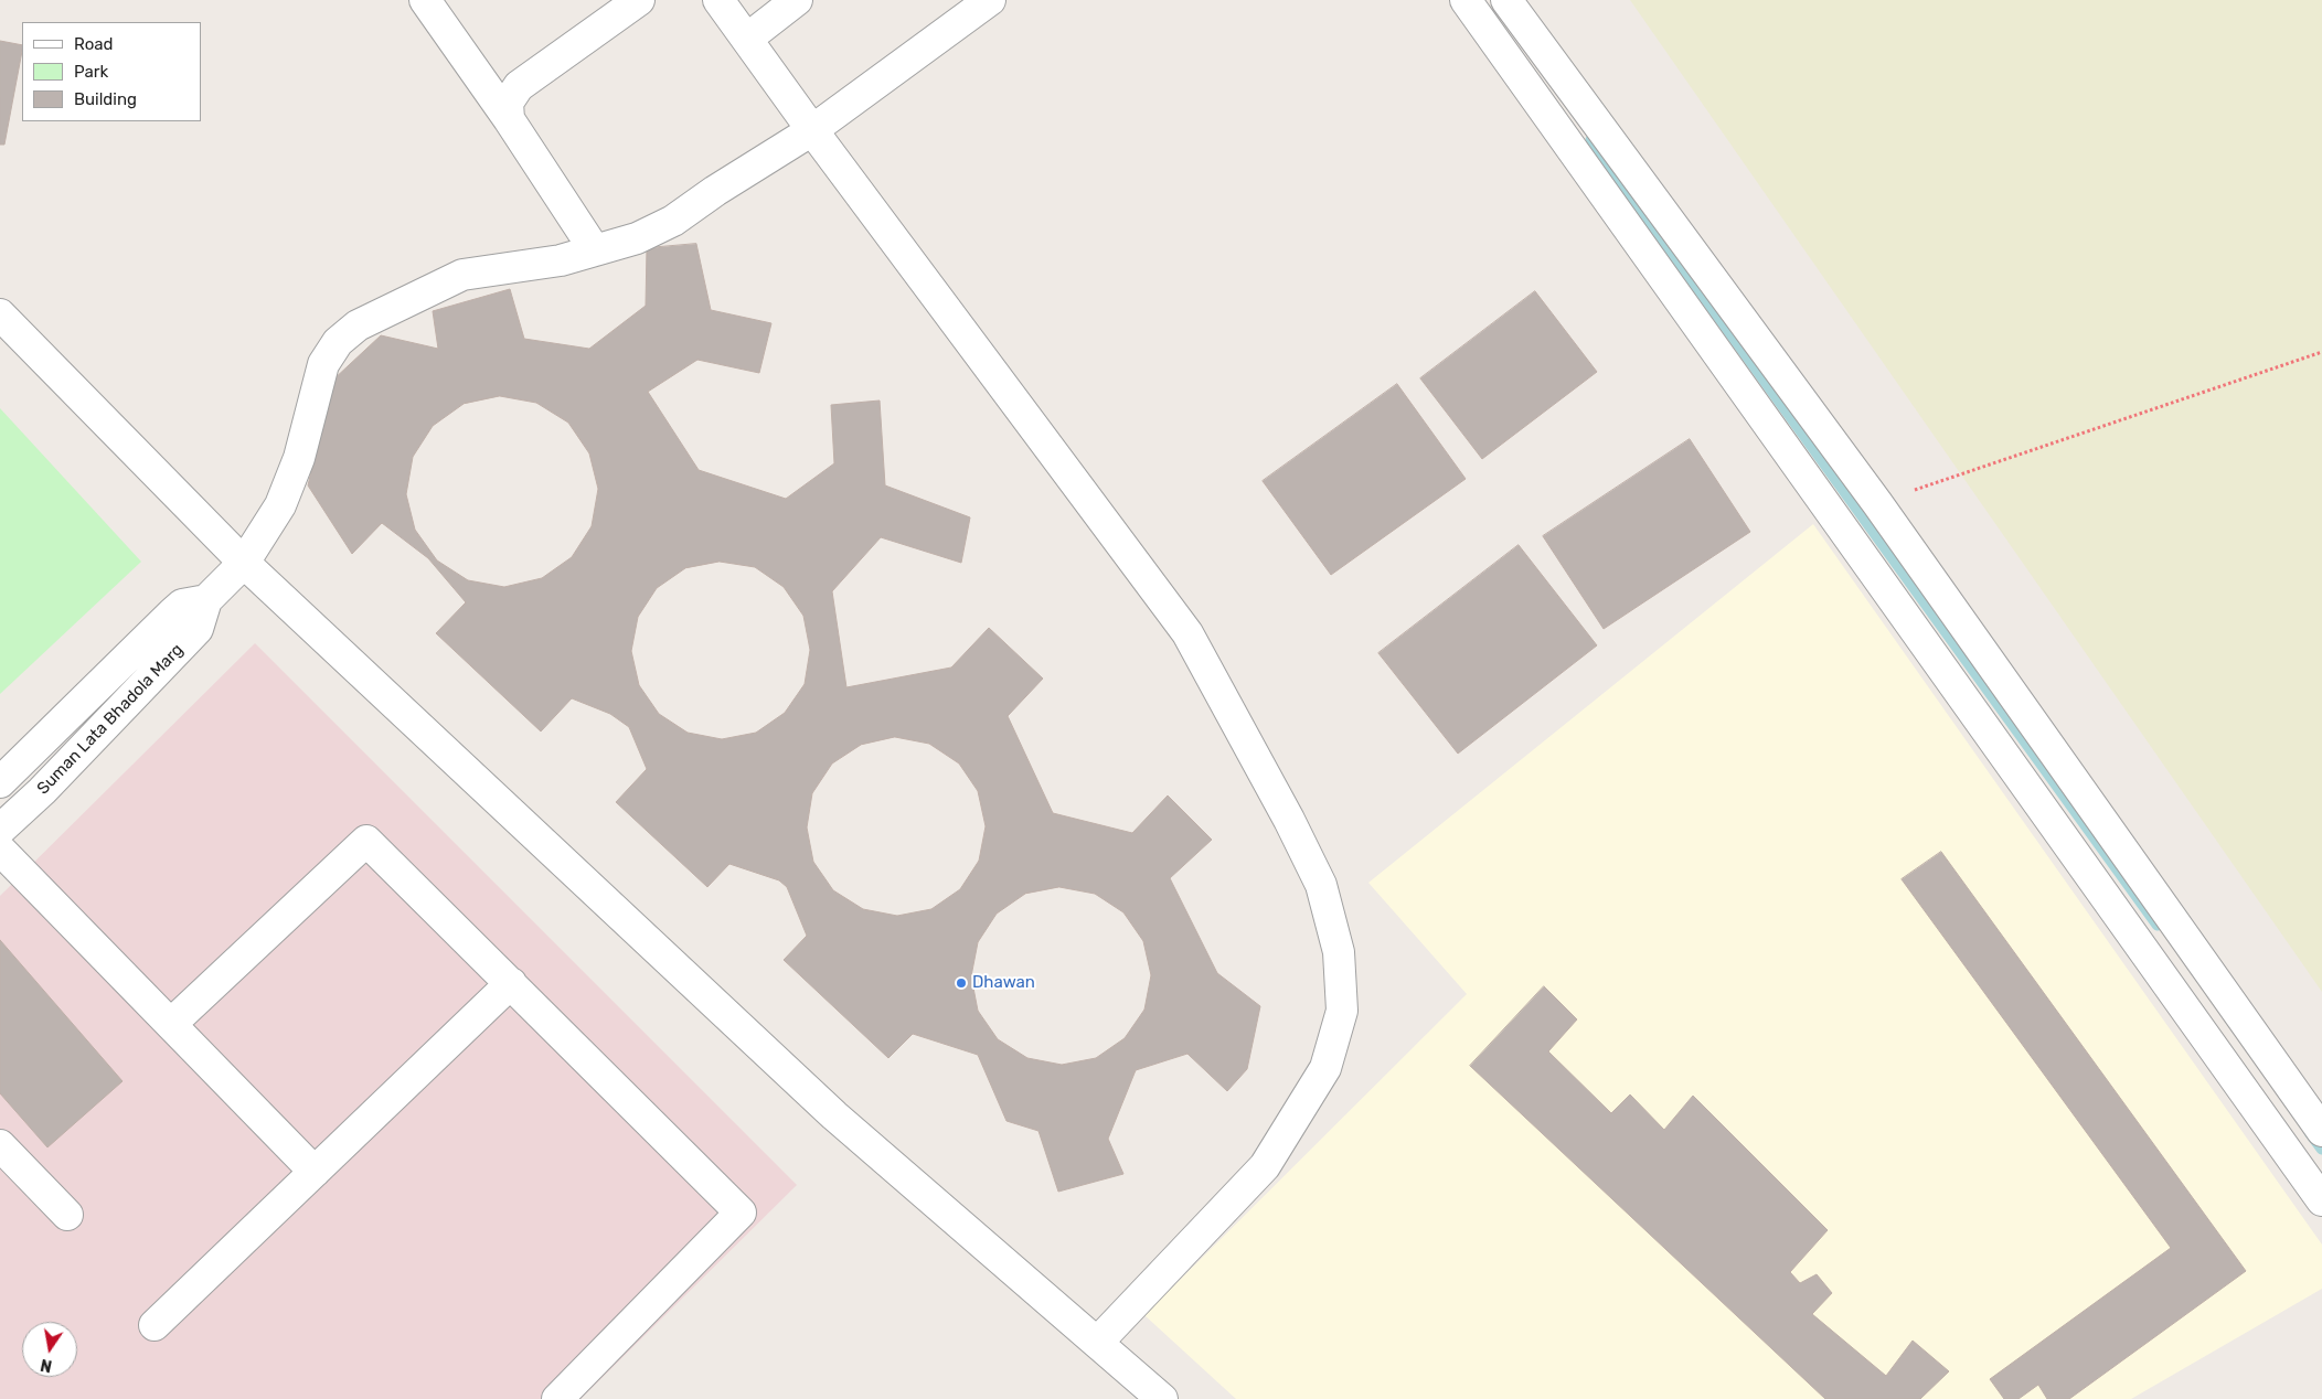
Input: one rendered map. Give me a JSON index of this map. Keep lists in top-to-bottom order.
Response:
{
  "streets": {
    "street": ["Suman Lata Bhadola Marg"]
  },
  "places": ["Dhawan"],
  "legend": ["Road", "Park", "Building"],
  "north": "bottom"
}
